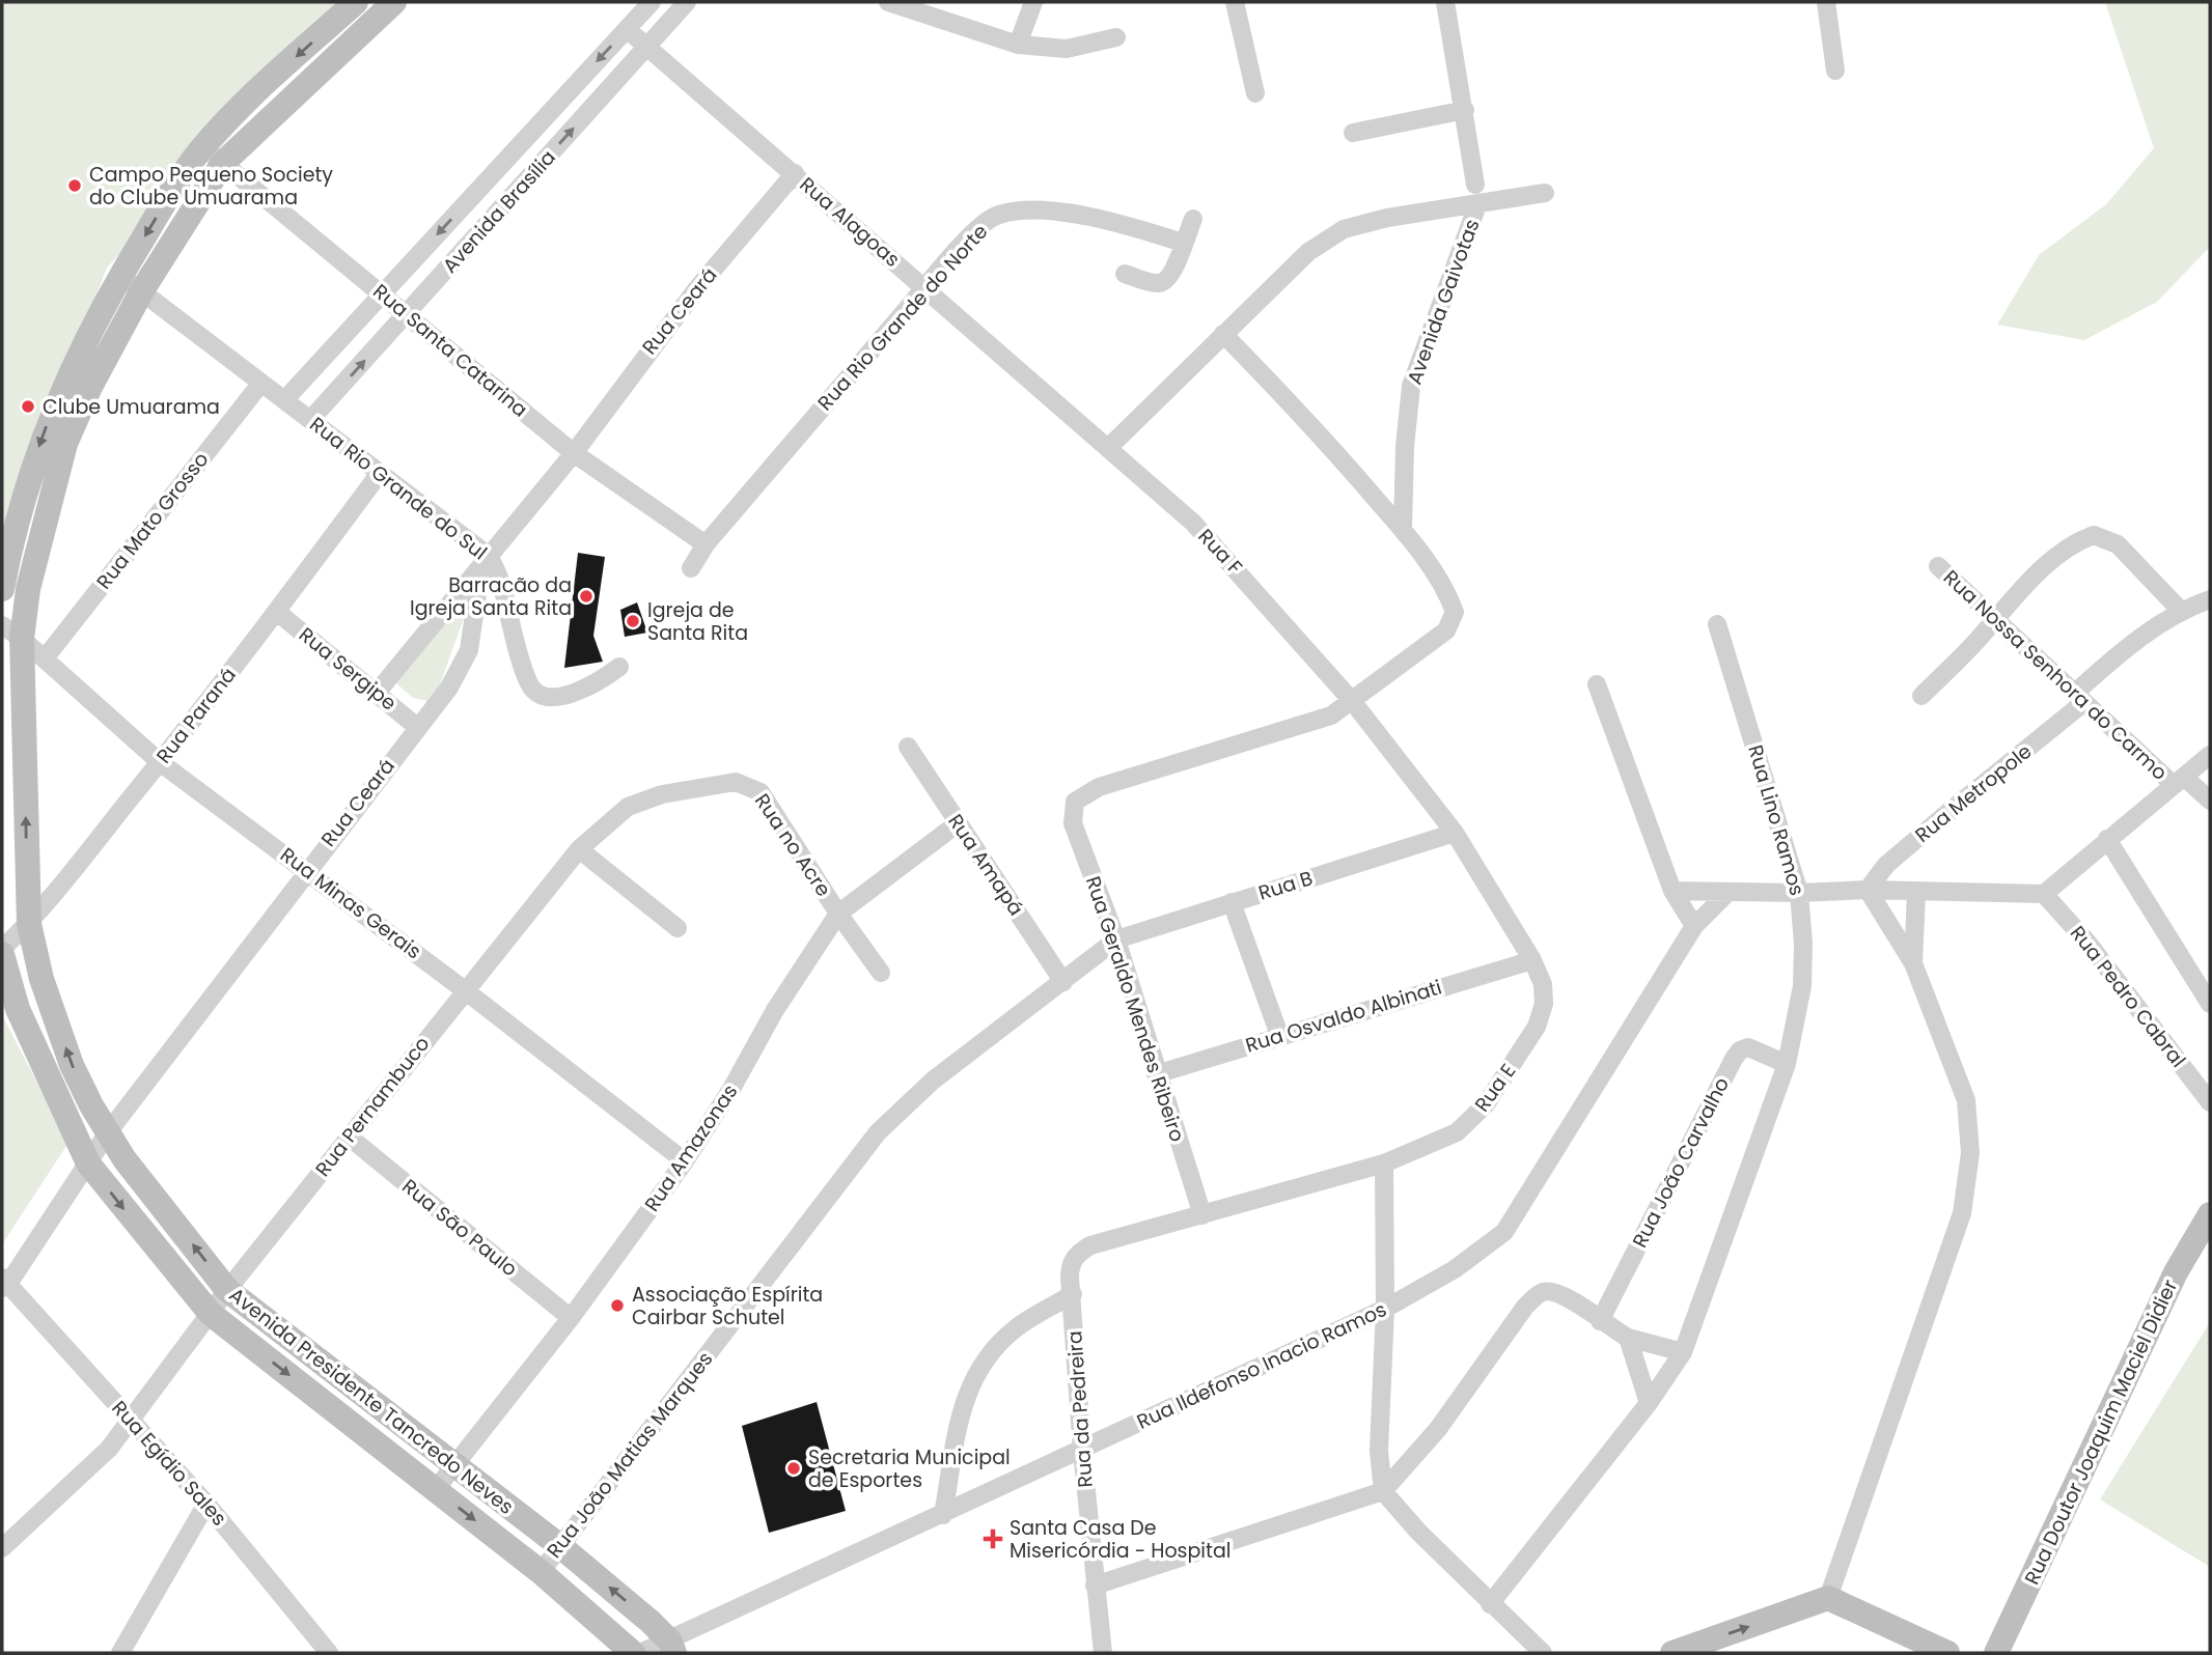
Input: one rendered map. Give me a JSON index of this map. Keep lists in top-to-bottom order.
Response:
{
  "streets": {
    "street": [
      "Avenida Brasília",
      "Rua Alagoas",
      "Avenida Gaivotas",
      "Rua Ceará",
      "Rua Rio Grande do Norte",
      "Rua Santa Catarina",
      "Rua Rio Grande do Sul",
      "Rua Mato Grosso",
      "Rua F",
      "Rua Sergipe",
      "Rua Nossa Senhora do Carmo",
      "Rua Paraná",
      "Rua Metropole",
      "Rua Lino Ramos",
      "Rua no Acre",
      "Rua Amapá",
      "Rua B",
      "Rua Minas Gerais",
      "Rua Pedro Cabral",
      "Rua Geraldo Mendes Ribeiro",
      "Rua Osvaldo Albinati",
      "Rua E",
      "Rua Pernambuco",
      "Rua Amazonas",
      "Rua João Carvalho",
      "Rua São Paulo",
      "Rua Ildefonso Inacio Ramos",
      "Avenida Presidente Tancredo Neves",
      "Rua da Pedreira",
      "Rua Doutor Joaquim Maciel Didier",
      "Rua João Matias Marques",
      "Rua Egídio Sales"
    ]
  },
  "crossings": [
    ["Avenida Brasília", "Rua Alagoas"],
    ["Avenida Brasília", "Rua Santa Catarina"],
    ["Avenida Brasília", "Rua Rio Grande do Sul"],
    ["Rua Alagoas", "Rua Ceará"],
    ["Rua Alagoas", "Rua Rio Grande do Norte"],
    ["Rua Alagoas", "Rua F"],
    ["Rua Ceará", "Rua Santa Catarina"],
    ["Rua Ceará", "Rua Rio Grande do Sul"],
    ["Rua Ceará", "Rua Sergipe"],
    ["Rua Ceará", "Rua Minas Gerais"],
    ["Rua Ceará", "Avenida Presidente Tancredo Neves"],
    ["Rua Ceará", "Rua Egídio Sales"],
    ["Rua Rio Grande do Norte", "Rua Santa Catarina"],
    ["Rua Santa Catarina", "Avenida Presidente Tancredo Neves"],
    ["Rua Rio Grande do Sul", "Rua Mato Grosso"],
    ["Rua Rio Grande do Sul", "Rua Paraná"],
    ["Rua Rio Grande do Sul", "Avenida Presidente Tancredo Neves"],
    ["Rua Mato Grosso", "Rua Minas Gerais"],
    ["Rua F", "Rua Geraldo Mendes Ribeiro"],
    ["Rua F", "Rua E"],
    ["Rua Sergipe", "Rua Paraná"],
    ["Rua Nossa Senhora do Carmo", "Rua Metropole"],
    ["Rua Paraná", "Rua Minas Gerais"],
    ["Rua Paraná", "Avenida Presidente Tancredo Neves"],
    ["Rua Lino Ramos", "Rua João Carvalho"],
    ["Rua no Acre", "Rua Pernambuco"],
    ["Rua no Acre", "Rua Amazonas"],
    ["Rua Amapá", "Rua Amazonas"],
    ["Rua Amapá", "Rua João Matias Marques"],
    ["Rua B", "Rua Geraldo Mendes Ribeiro"],
    ["Rua B", "Rua E"],
    ["Rua B", "Rua João Matias Marques"],
    ["Rua Minas Gerais", "Rua Pernambuco"],
    ["Rua Minas Gerais", "Rua Amazonas"],
    ["Rua Minas Gerais", "Avenida Presidente Tancredo Neves"],
    ["Rua Geraldo Mendes Ribeiro", "Rua Osvaldo Albinati"],
    ["Rua Geraldo Mendes Ribeiro", "Rua E"],
    ["Rua Geraldo Mendes Ribeiro", "Rua João Matias Marques"],
    ["Rua Osvaldo Albinati", "Rua E"],
    ["Rua E", "Rua da Pedreira"],
    ["Rua Pernambuco", "Rua São Paulo"],
    ["Rua Pernambuco", "Avenida Presidente Tancredo Neves"],
    ["Rua Pernambuco", "Rua Egídio Sales"],
    ["Rua Amazonas", "Rua São Paulo"],
    ["Rua Amazonas", "Avenida Presidente Tancredo Neves"],
    ["Rua Ildefonso Inacio Ramos", "Avenida Presidente Tancredo Neves"],
    ["Rua Ildefonso Inacio Ramos", "Rua da Pedreira"],
    ["Avenida Presidente Tancredo Neves", "Rua João Matias Marques"]
  ],
  "places": {
    "other": [
      "Campo Pequeno Society do Clube Umuarama",
      "Clube Umuarama",
      "Barracão da Igreja Santa Rita",
      "Igreja de Santa Rita",
      "Associação Espírita Cairbar Schutel",
      "Secretaria Municipal de Esportes"
    ],
    "health": ["Santa Casa De Misericórdia - Hospital"]
  }
}
